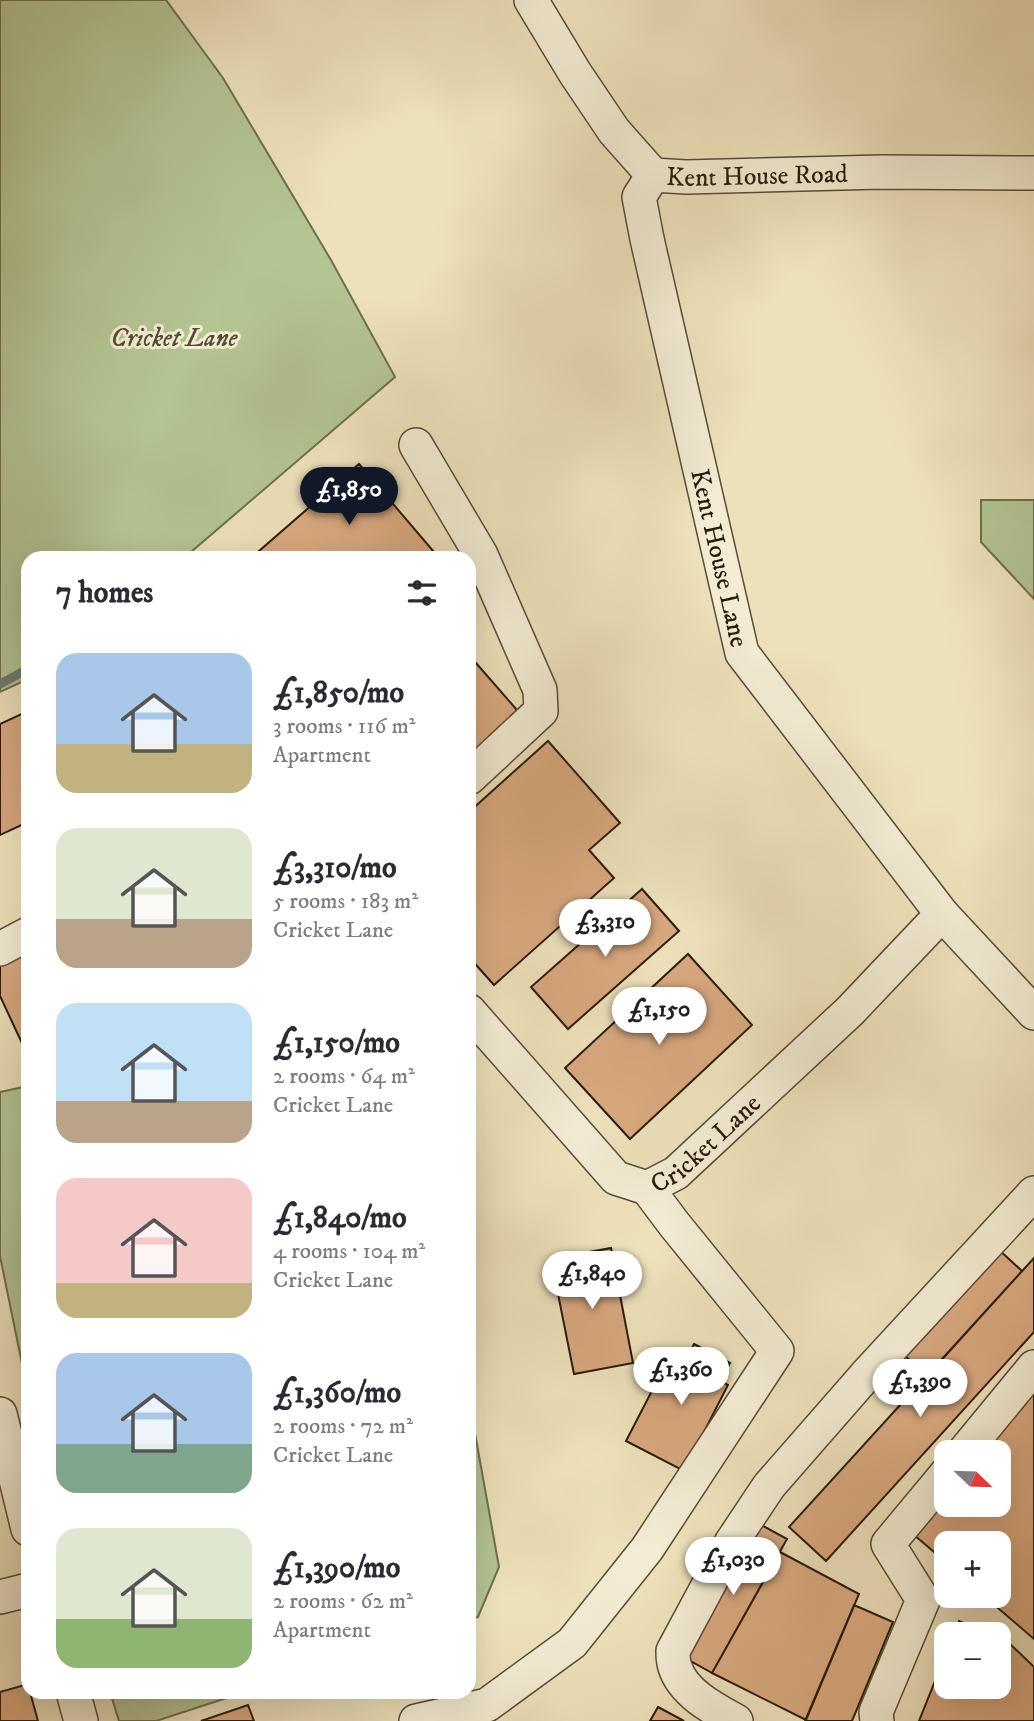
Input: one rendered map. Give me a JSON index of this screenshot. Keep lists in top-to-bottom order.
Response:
{
  "streets": {
    "street": ["Kent House Road", "Kent House Lane", "Cricket Lane"]
  },
  "crossings": [
    ["Kent House Road", "Kent House Lane"],
    ["Kent House Lane", "Cricket Lane"]
  ],
  "parks": ["Cricket Lane"],
  "north": "bottom right",
  "page": {
    "price": [
      "£1,850",
      "£3,310",
      "£1,150",
      "£1,840",
      "£1,360",
      "£1,390",
      "£1,030"
    ],
    "heading": "7 homes",
    "list": [
      {
        "name": "£1,850/mo",
        "note": "3 rooms · 116 m² · Apartment"
      },
      {
        "name": "£3,310/mo",
        "note": "5 rooms · 183 m² · Cricket Lane"
      },
      {
        "name": "£1,150/mo",
        "note": "2 rooms · 64 m² · Cricket Lane"
      },
      {
        "name": "£1,840/mo",
        "note": "4 rooms · 104 m² · Cricket Lane"
      },
      {
        "name": "£1,360/mo",
        "note": "2 rooms · 72 m² · Cricket Lane"
      },
      {
        "name": "£1,390/mo",
        "note": "2 rooms · 62 m² · Apartment"
      }
    ],
    "map_buttons": ["+", "−"]
  }
}
